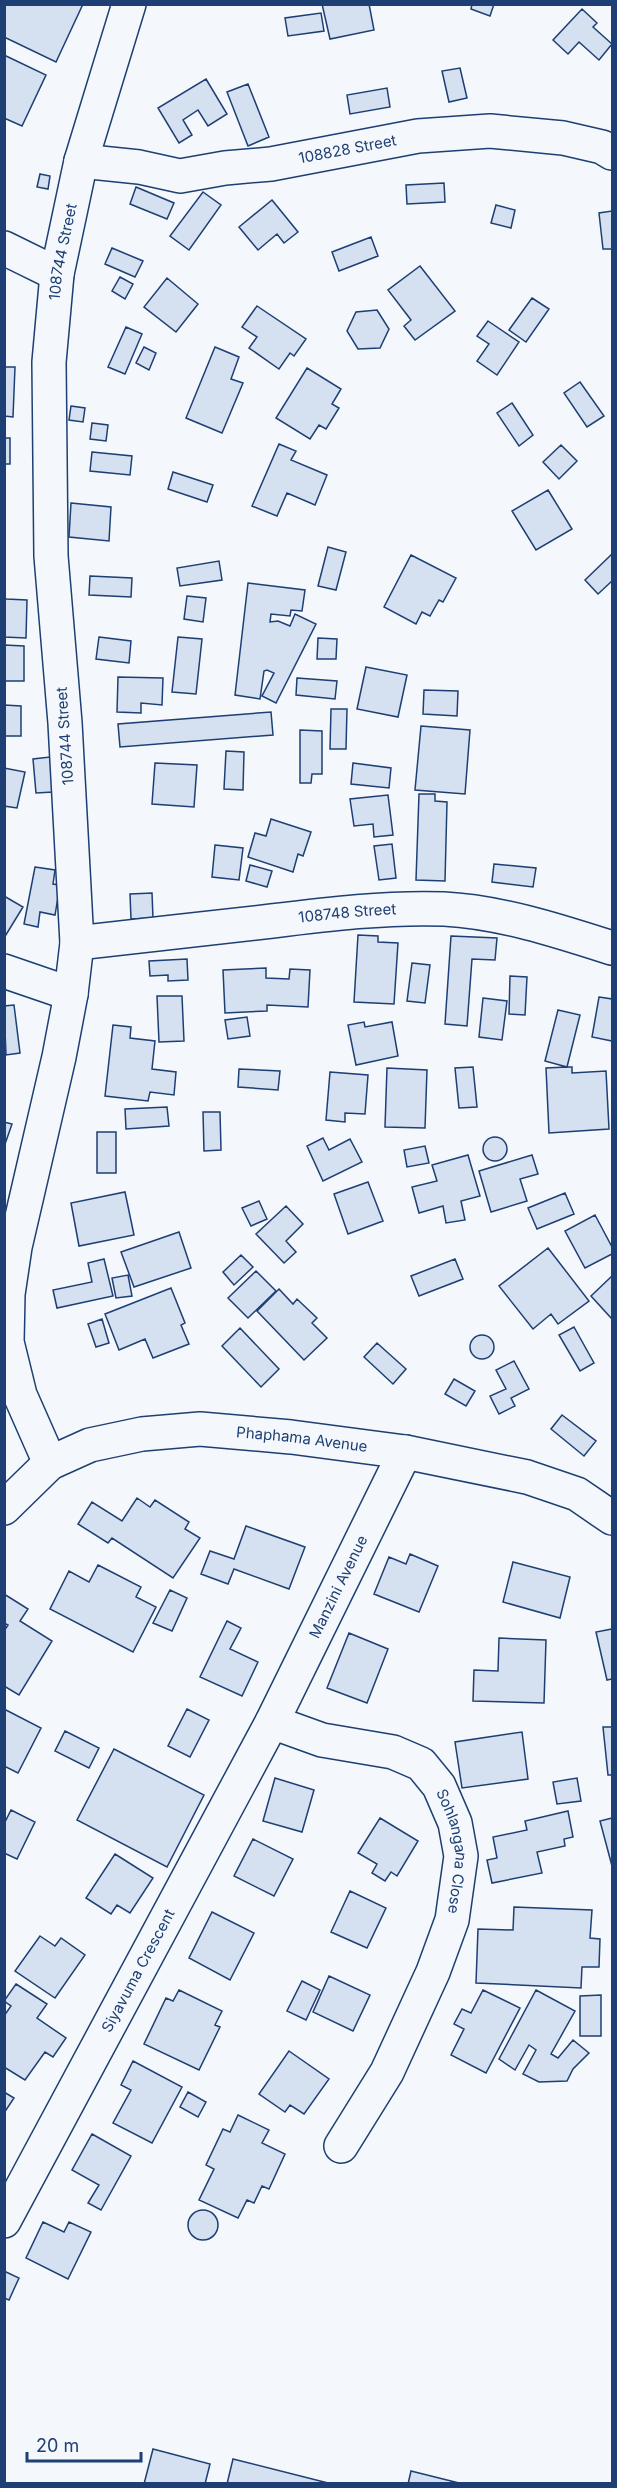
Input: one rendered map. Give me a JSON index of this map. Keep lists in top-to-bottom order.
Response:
{
  "streets": {
    "street": [
      "108828 Street",
      "108744 Street",
      "108748 Street",
      "Phaphama Avenue",
      "Manzini Avenue",
      "Sohlangana Close",
      "Siyavuma Crescent"
    ]
  },
  "crossings": [
    ["108828 Street", "108744 Street"],
    ["108744 Street", "108748 Street"],
    ["108744 Street", "Phaphama Avenue"],
    ["Phaphama Avenue", "Manzini Avenue"],
    ["Manzini Avenue", "Sohlangana Close"],
    ["Manzini Avenue", "Siyavuma Crescent"],
    ["Sohlangana Close", "Siyavuma Crescent"]
  ],
  "scale_bar": "20 m"
}
